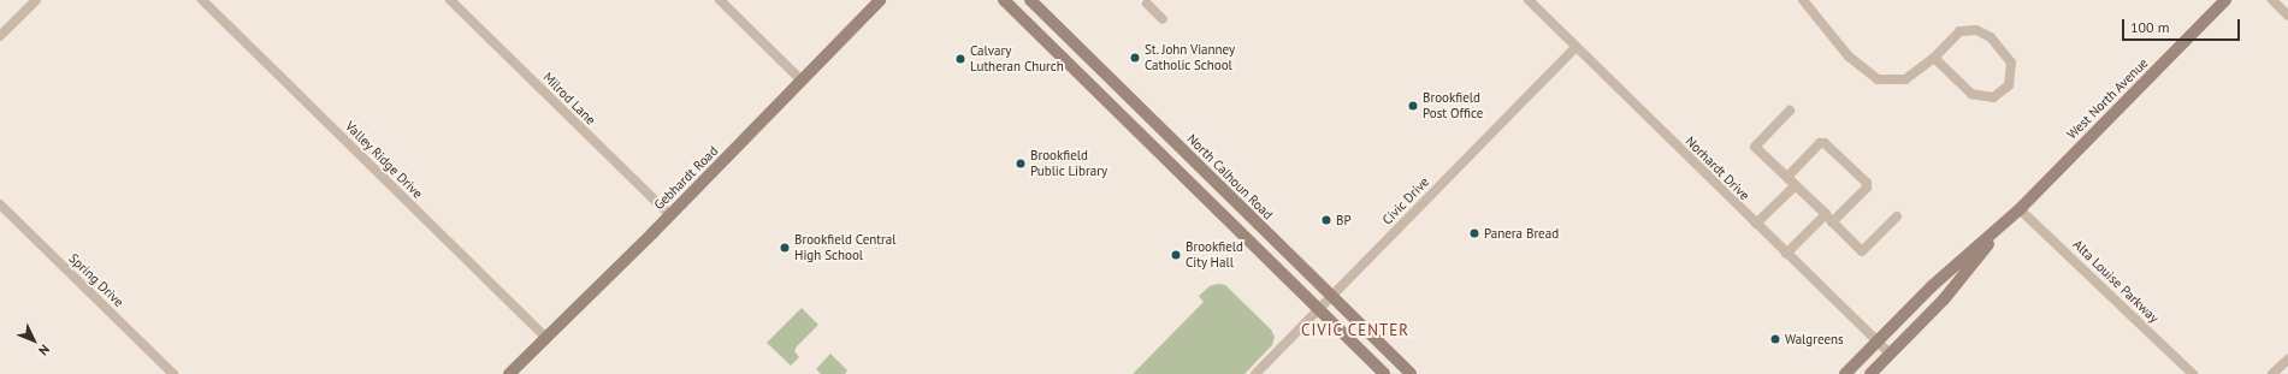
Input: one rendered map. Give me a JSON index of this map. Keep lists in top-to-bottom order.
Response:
{
  "streets": {
    "main road": ["West North Avenue", "North Calhoun Road", "Gebhardt Road"],
    "street": [
      "Milrod Lane",
      "Valley Ridge Drive",
      "Norhardt Drive",
      "Civic Drive",
      "Spring Drive",
      "Alta Louise Parkway"
    ]
  },
  "crossings": [
    ["Milrod Lane", "Gebhardt Road"],
    ["West North Avenue", "Norhardt Drive"],
    ["West North Avenue", "Alta Louise Parkway"],
    ["Valley Ridge Drive", "Gebhardt Road"],
    ["Norhardt Drive", "Civic Drive"],
    ["North Calhoun Road", "Civic Drive"]
  ],
  "districts": ["CIVIC CENTER"],
  "places": [
    "St. John Vianney Catholic School",
    "Calvary Lutheran Church",
    "Brookfield Post Office",
    "Brookfield Public Library",
    "BP",
    "Panera Bread",
    "Brookfield Central High School",
    "Brookfield City Hall",
    "Walgreens"
  ],
  "scale_bar": "100 m",
  "north": "bottom right"
}
